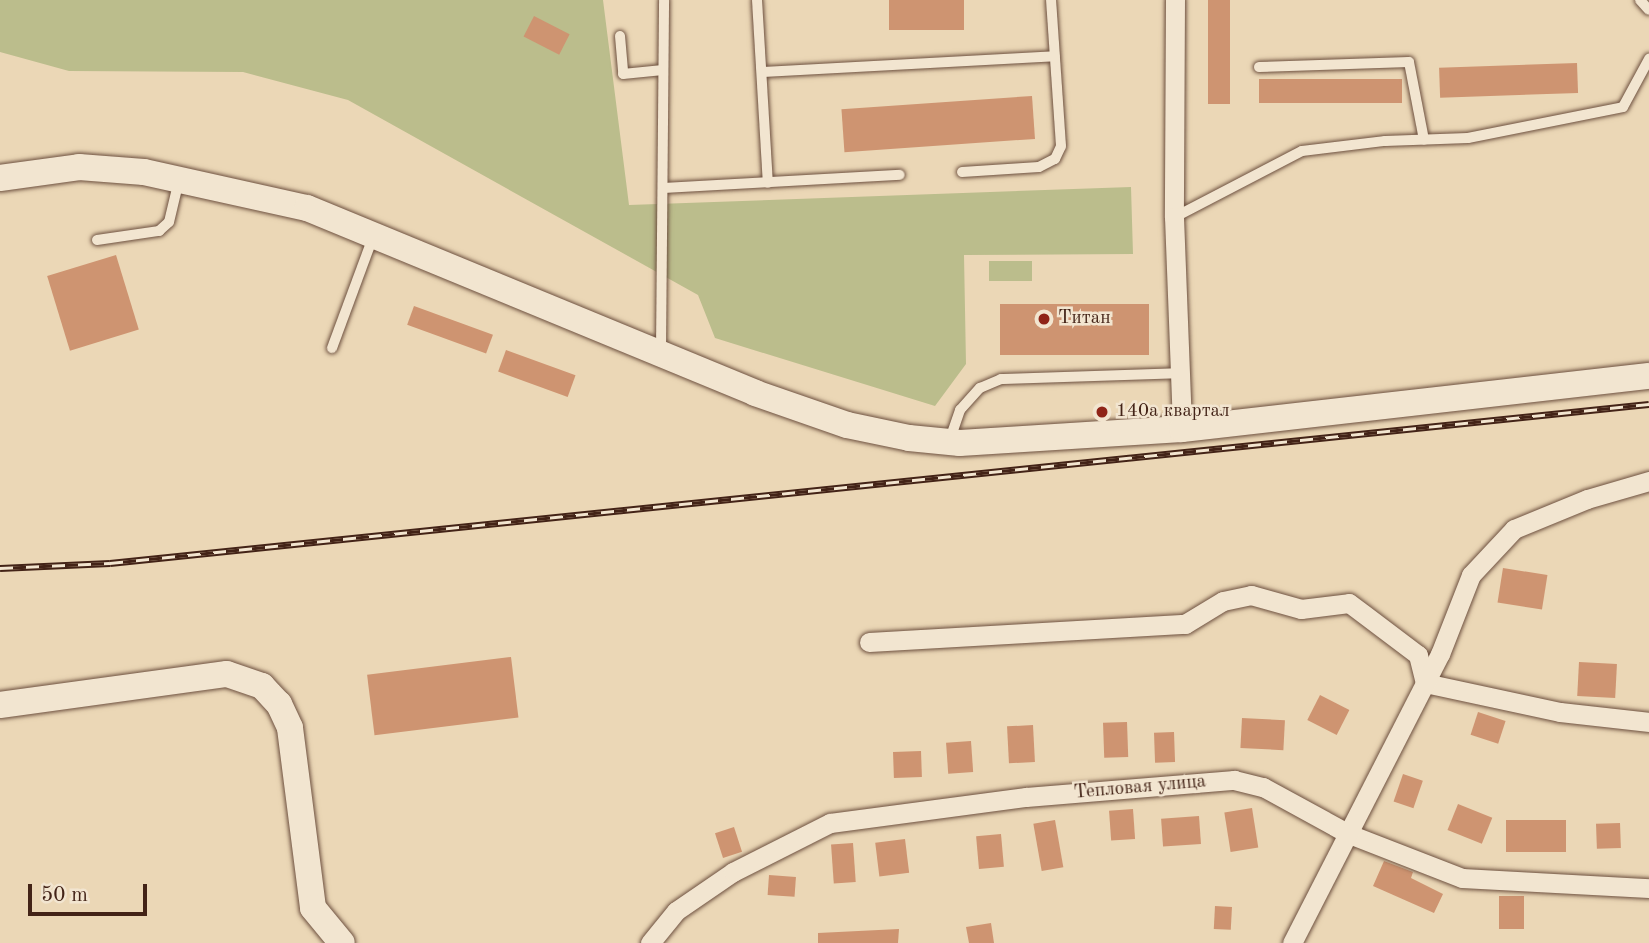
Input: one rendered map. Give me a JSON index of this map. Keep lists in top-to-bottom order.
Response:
{
  "streets": {
    "street": ["Тепловая улица"]
  },
  "places": ["Титан", "140а квартал"],
  "scale_bar": "50 m"
}
